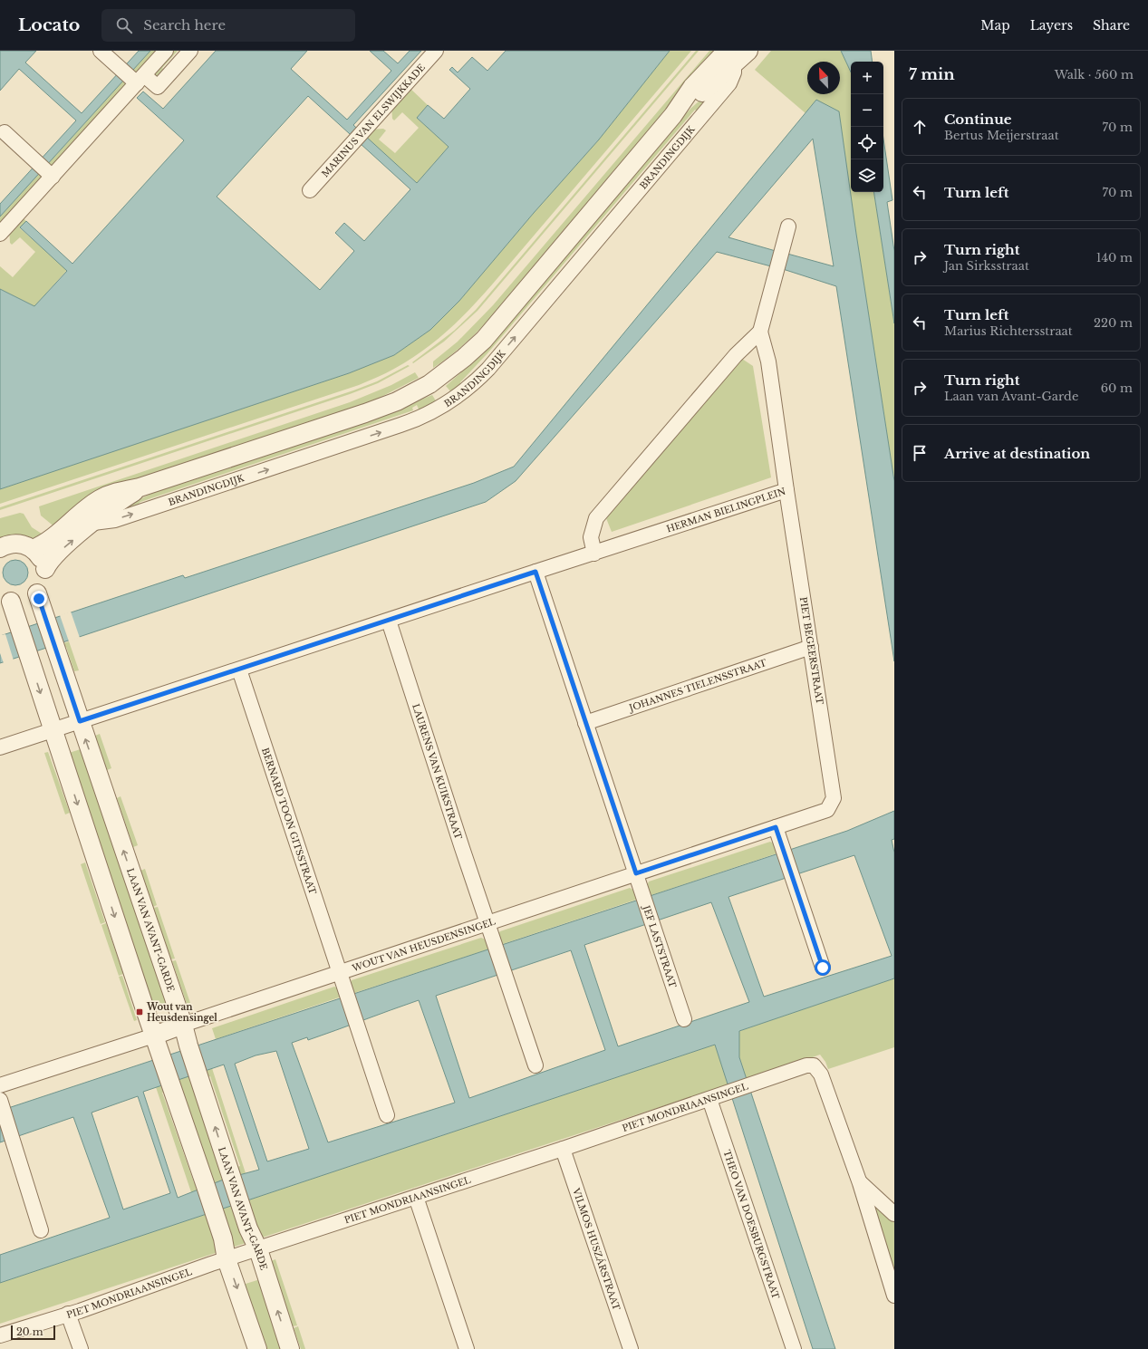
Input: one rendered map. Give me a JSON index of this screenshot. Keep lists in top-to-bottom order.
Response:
{
  "streets": {
    "street": [
      "MARINUS VAN ELSWIJKKADE",
      "BRANDINGDIJK",
      "HERMAN BIELINGPLEIN",
      "PIET BEGEERSTRAAT",
      "JOHANNES TIELENSSTRAAT",
      "LAURENS VAN KUIKSTRAAT",
      "BERNARD TOON GITSSTRAAT",
      "LAAN VAN AVANT-GARDE",
      "WOUT VAN HEUSDENSINGEL",
      "JEF LASTSTRAAT",
      "PIET MONDRIAANSINGEL",
      "THEO VAN DOESBURGSTRAAT",
      "VILMOS HUSZÁRSTRAAT"
    ]
  },
  "crossings": [
    ["HERMAN BIELINGPLEIN", "PIET BEGEERSTRAAT"],
    ["HERMAN BIELINGPLEIN", "LAURENS VAN KUIKSTRAAT"],
    ["HERMAN BIELINGPLEIN", "BERNARD TOON GITSSTRAAT"],
    ["HERMAN BIELINGPLEIN", "LAAN VAN AVANT-GARDE"],
    ["HERMAN BIELINGPLEIN", "JEF LASTSTRAAT"],
    ["PIET BEGEERSTRAAT", "JOHANNES TIELENSSTRAAT"],
    ["PIET BEGEERSTRAAT", "WOUT VAN HEUSDENSINGEL"],
    ["JOHANNES TIELENSSTRAAT", "JEF LASTSTRAAT"],
    ["LAURENS VAN KUIKSTRAAT", "WOUT VAN HEUSDENSINGEL"],
    ["BERNARD TOON GITSSTRAAT", "WOUT VAN HEUSDENSINGEL"],
    ["LAAN VAN AVANT-GARDE", "WOUT VAN HEUSDENSINGEL"],
    ["LAAN VAN AVANT-GARDE", "PIET MONDRIAANSINGEL"],
    ["WOUT VAN HEUSDENSINGEL", "JEF LASTSTRAAT"],
    ["PIET MONDRIAANSINGEL", "THEO VAN DOESBURGSTRAAT"],
    ["PIET MONDRIAANSINGEL", "VILMOS HUSZÁRSTRAAT"]
  ],
  "places": {
    "transit": ["Wout van Heusdensingel"]
  },
  "scale_bar": "20 m",
  "north": "top left",
  "page": {
    "header": "Locato",
    "search": "Search here",
    "nav": ["Map", "Layers", "Share"],
    "heading": ["7 min", "Walk · 560 m"],
    "map_buttons": ["+", "−"],
    "list": [
      ["Continue", "Bertus Meijerstraat", "70 m"],
      ["Turn left", "70 m"],
      ["Turn right", "Jan Sirksstraat", "140 m"],
      ["Turn left", "Marius Richtersstraat", "220 m"],
      ["Turn right", "Laan van Avant-Garde", "60 m"],
      "Arrive at destination"
    ],
    "scale": "20 m"
  }
}
